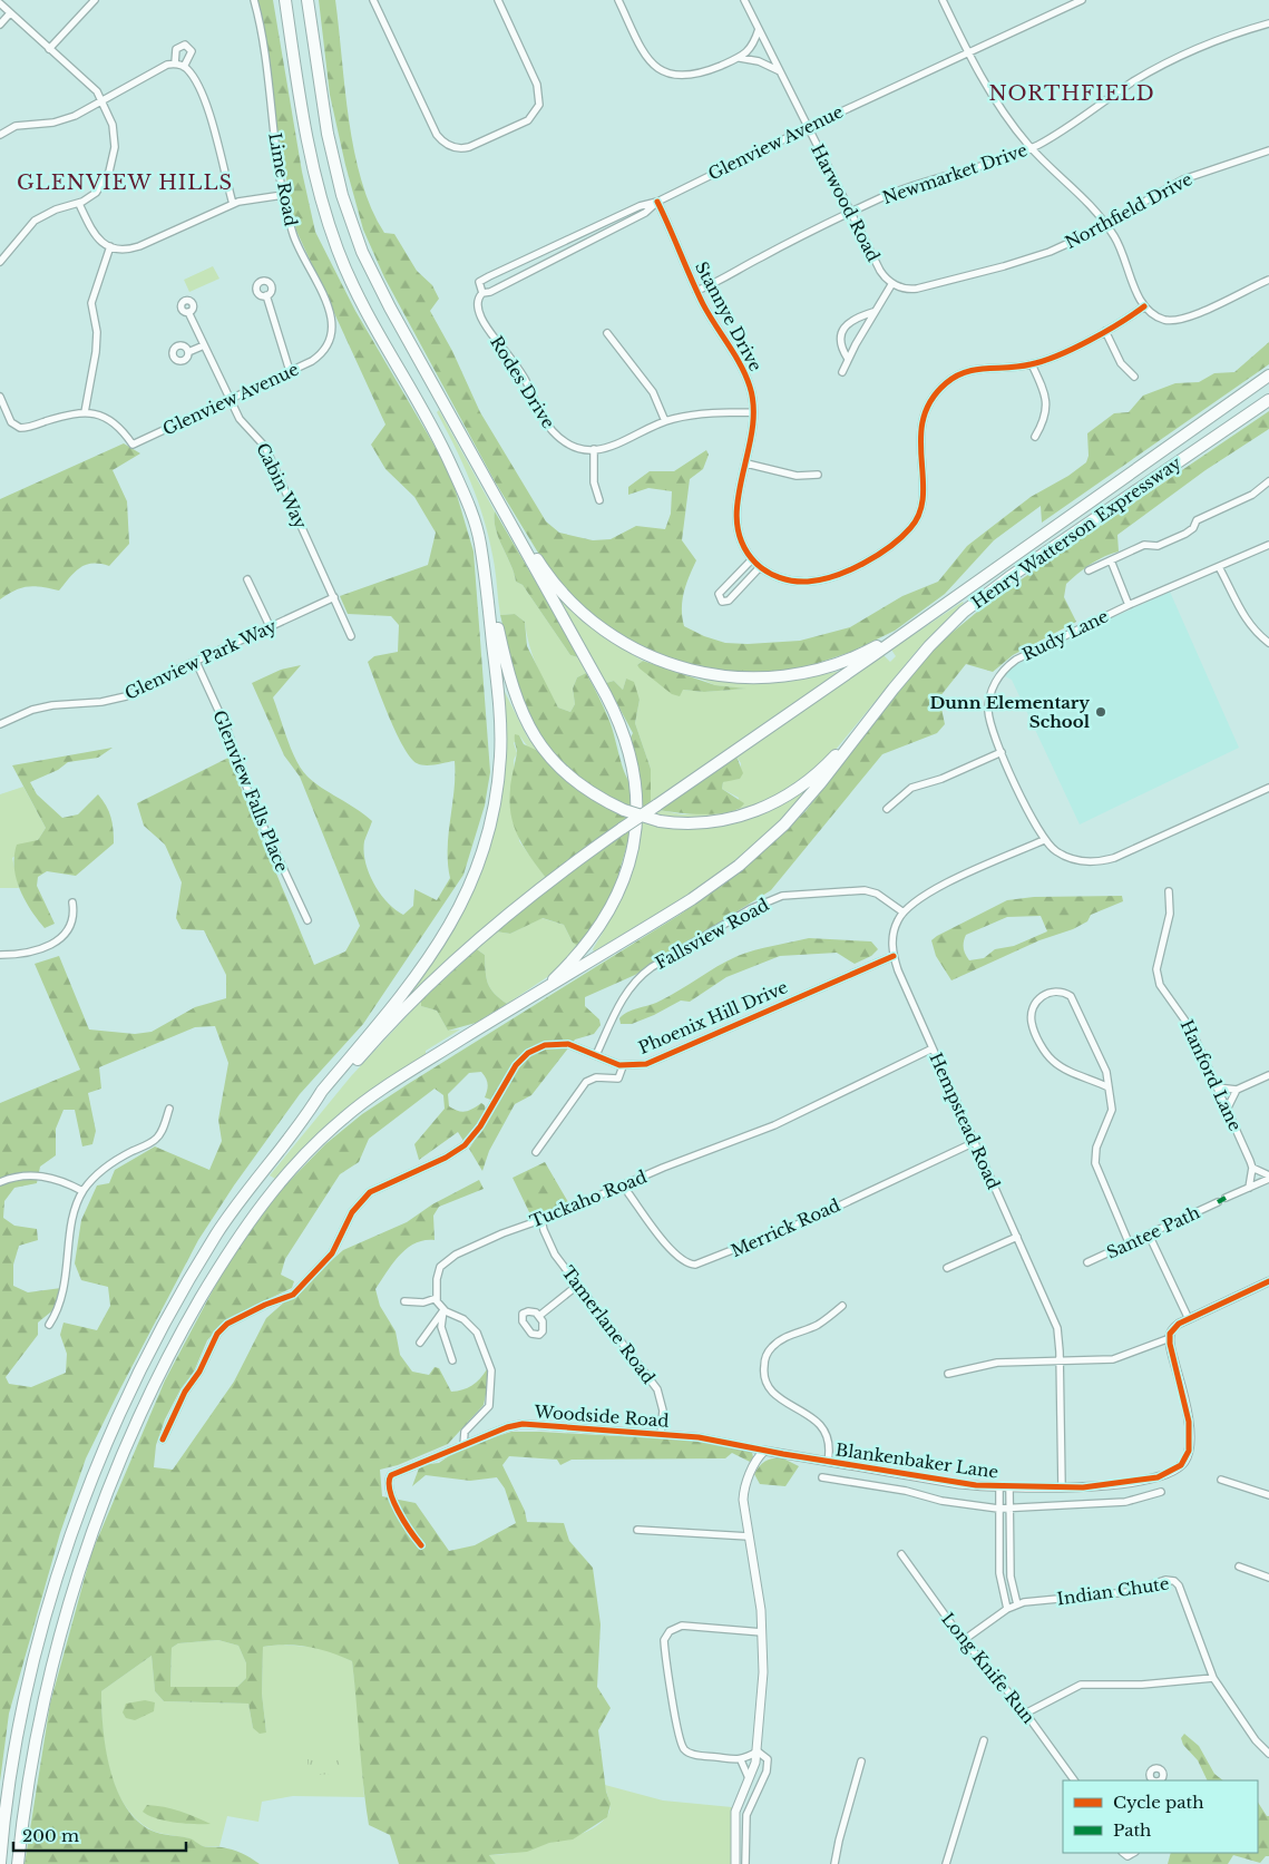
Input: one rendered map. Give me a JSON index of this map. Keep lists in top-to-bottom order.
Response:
{
  "streets": {
    "highway": ["Henry Watterson Expressway"],
    "street": [
      "Glenview Avenue",
      "Newmarket Drive",
      "Lime Road",
      "Harwood Road",
      "Northfield Drive",
      "Stannye Drive",
      "Rodes Drive",
      "Cabin Way",
      "Rudy Lane",
      "Glenview Park Way",
      "Glenview Falls Place",
      "Fallsview Road",
      "Phoenix Hill Drive",
      "Hanford Lane",
      "Hempstead Road",
      "Tuckaho Road",
      "Merrick Road",
      "Santee Path",
      "Tamerlane Road",
      "Woodside Road",
      "Blankenbaker Lane",
      "Indian Chute",
      "Long Knife Run"
    ]
  },
  "crossings": [
    ["Glenview Avenue", "Lime Road"],
    ["Glenview Avenue", "Harwood Road"],
    ["Glenview Avenue", "Stannye Drive"],
    ["Glenview Avenue", "Rodes Drive"],
    ["Glenview Avenue", "Cabin Way"],
    ["Newmarket Drive", "Harwood Road"],
    ["Newmarket Drive", "Stannye Drive"],
    ["Harwood Road", "Northfield Drive"],
    ["Cabin Way", "Glenview Park Way"],
    ["Rudy Lane", "Hempstead Road"],
    ["Glenview Park Way", "Glenview Falls Place"],
    ["Fallsview Road", "Phoenix Hill Drive"],
    ["Fallsview Road", "Hempstead Road"],
    ["Phoenix Hill Drive", "Hempstead Road"],
    ["Hempstead Road", "Tuckaho Road"],
    ["Hempstead Road", "Merrick Road"],
    ["Hempstead Road", "Blankenbaker Lane"],
    ["Tuckaho Road", "Merrick Road"],
    ["Tuckaho Road", "Tamerlane Road"],
    ["Tamerlane Road", "Woodside Road"],
    ["Woodside Road", "Blankenbaker Lane"],
    ["Indian Chute", "Long Knife Run"]
  ],
  "districts": ["NORTHFIELD", "GLENVIEW HILLS"],
  "places": ["Dunn Elementary School"],
  "legend": ["Cycle path", "Path"],
  "scale_bar": "200 m"
}
